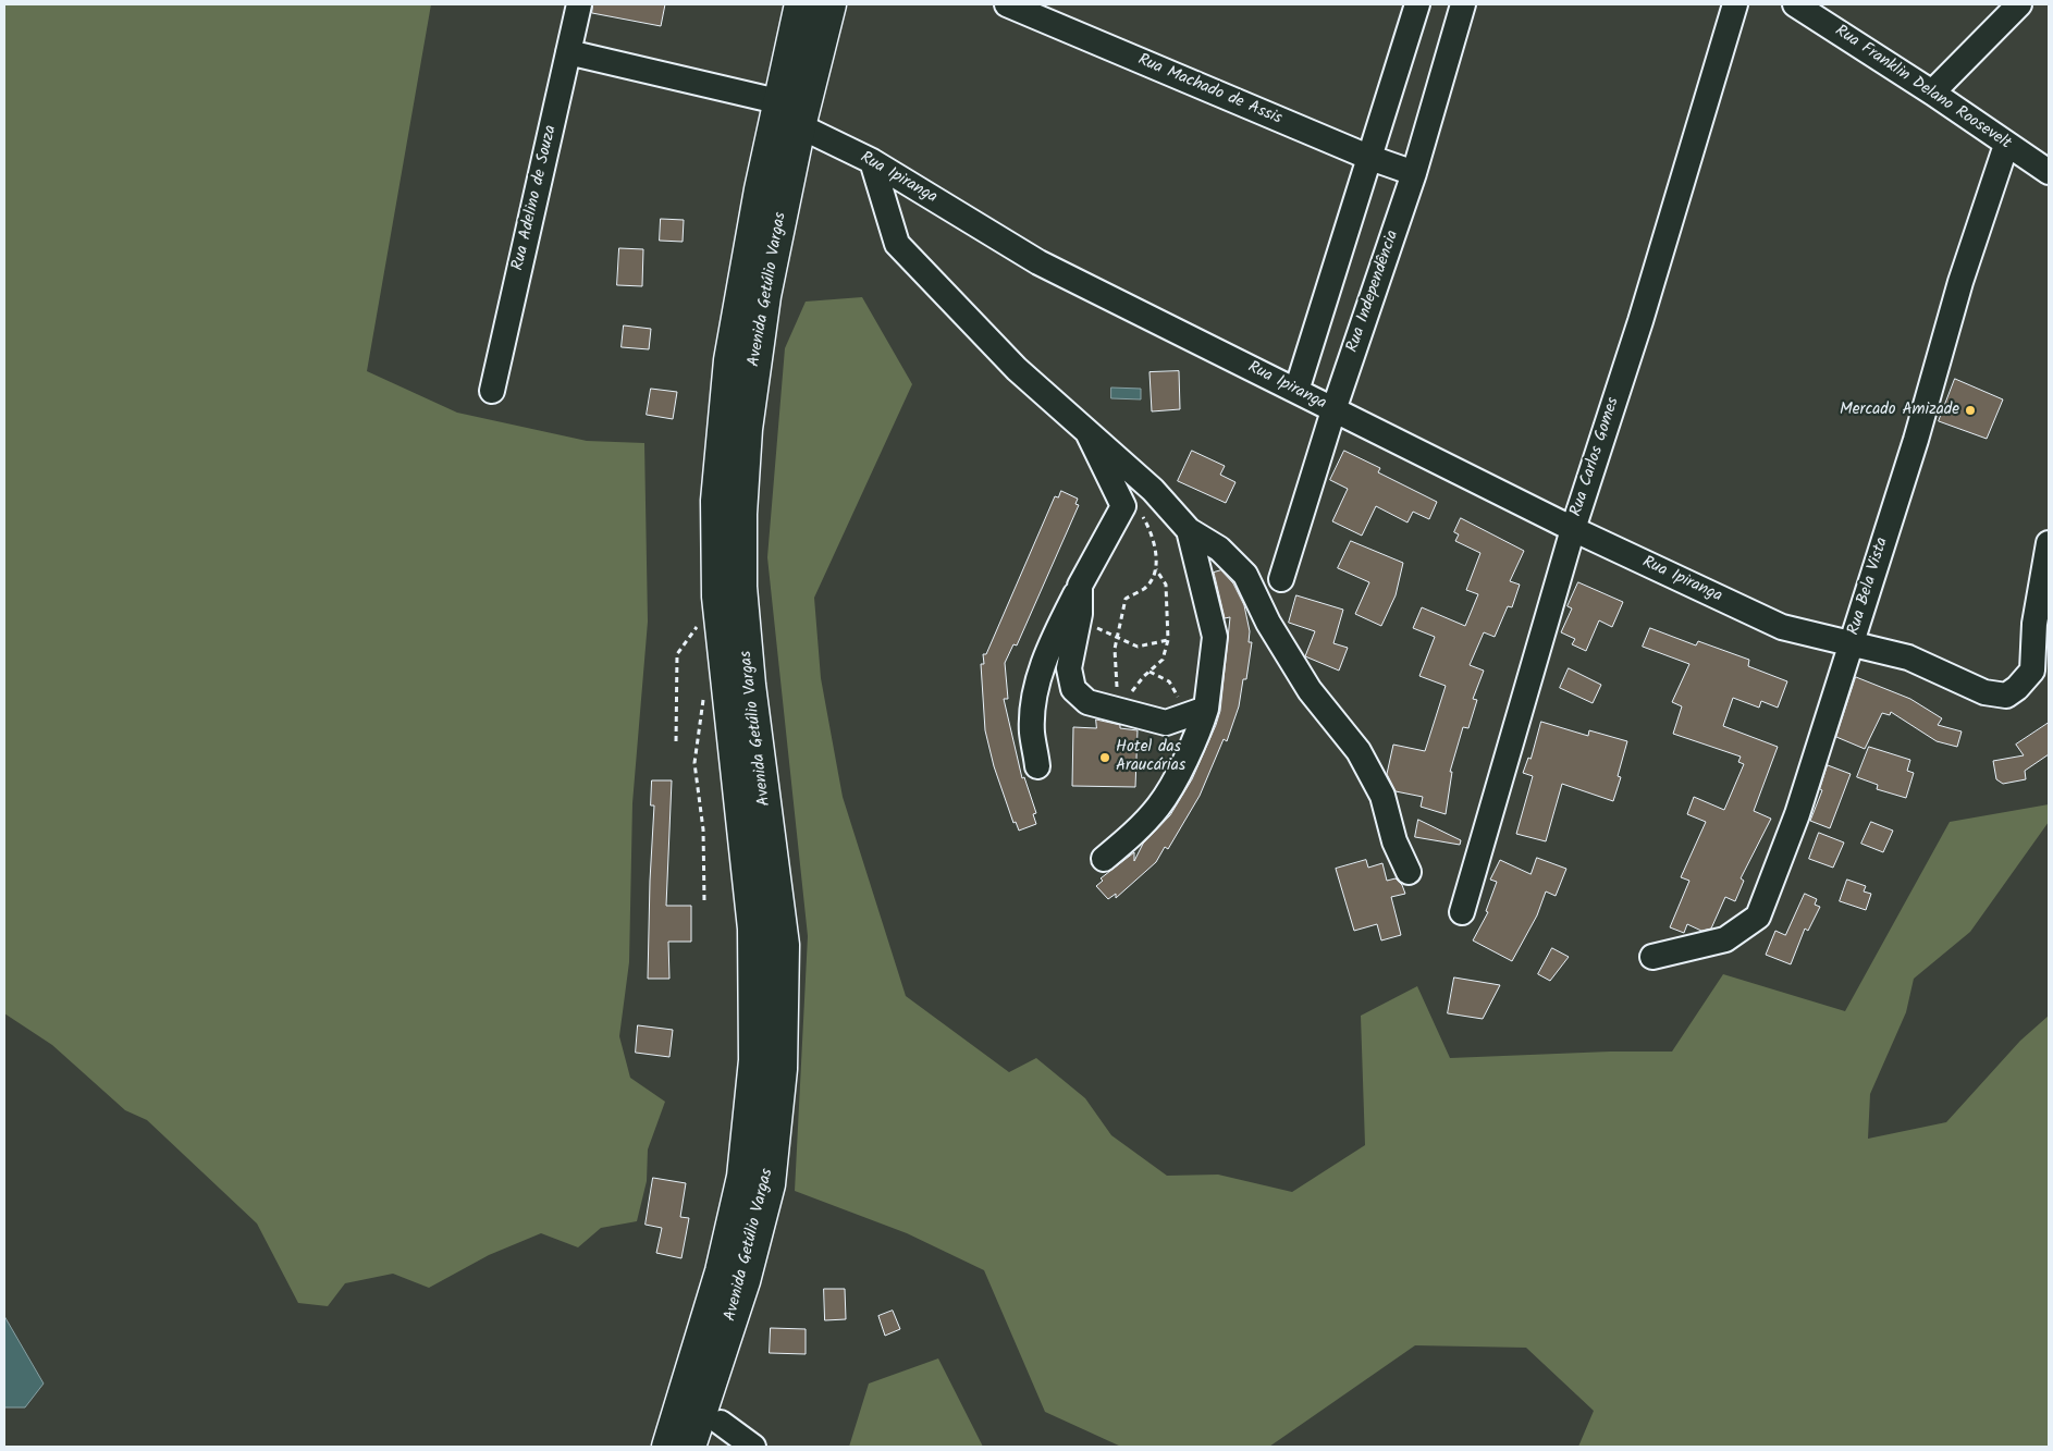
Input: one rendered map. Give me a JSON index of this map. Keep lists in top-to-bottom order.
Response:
{
  "streets": {
    "main road": ["Avenida Getúlio Vargas"],
    "street": [
      "Rua Franklin Delano Roosevelt",
      "Rua Machado de Assis",
      "Rua Ipiranga",
      "Rua Adelino de Souza",
      "Rua Independência",
      "Rua Carlos Gomes",
      "Rua Bela Vista"
    ]
  },
  "crossings": [
    ["Rua Franklin Delano Roosevelt", "Rua Bela Vista"],
    ["Rua Machado de Assis", "Rua Independência"],
    ["Rua Ipiranga", "Avenida Getúlio Vargas"],
    ["Rua Ipiranga", "Rua Independência"],
    ["Rua Ipiranga", "Rua Carlos Gomes"],
    ["Rua Ipiranga", "Rua Bela Vista"]
  ],
  "places": ["Mercado Amizade", "Hotel das Araucárias"]
}
